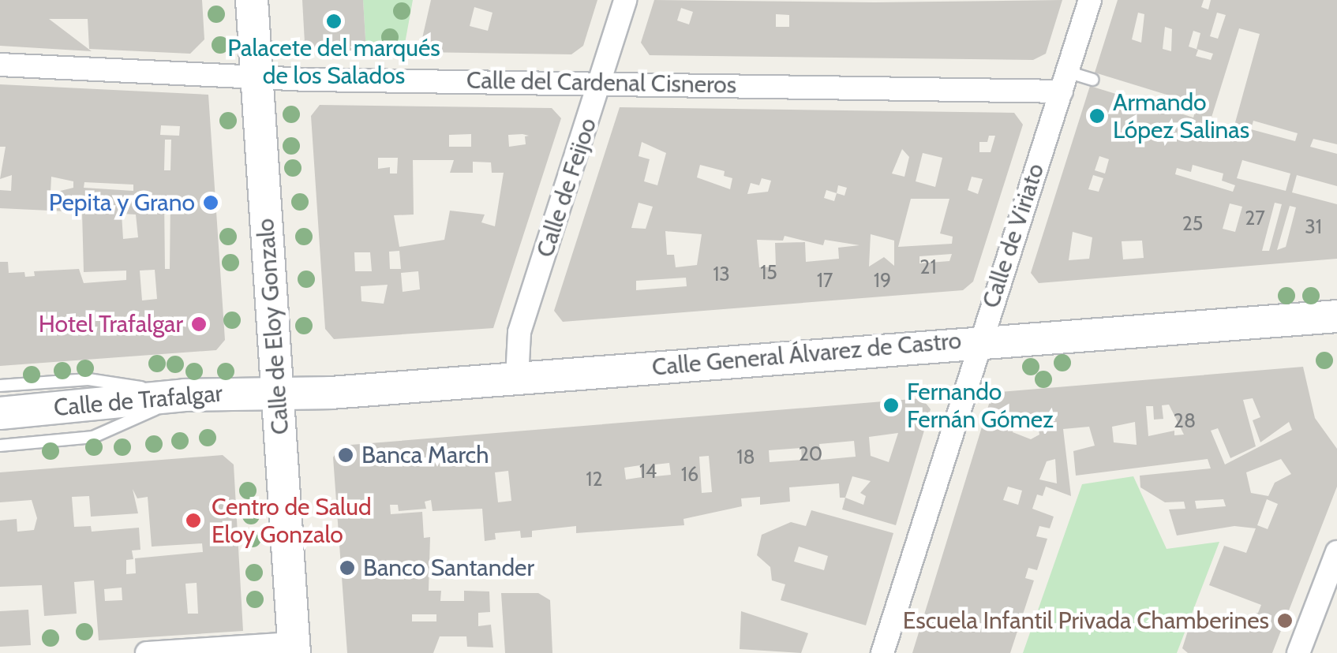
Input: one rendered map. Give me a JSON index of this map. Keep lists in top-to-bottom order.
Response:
{
  "streets": {
    "street": [
      "Calle del Cardenal Cisneros",
      "Calle de Feijoo",
      "Calle de Viriato",
      "Calle de Eloy Gonzalo",
      "Calle General Álvarez de Castro",
      "Calle de Trafalgar"
    ]
  },
  "crossings": [
    ["Calle del Cardenal Cisneros", "Calle de Feijoo"],
    ["Calle del Cardenal Cisneros", "Calle de Viriato"],
    ["Calle del Cardenal Cisneros", "Calle de Eloy Gonzalo"],
    ["Calle de Feijoo", "Calle General Álvarez de Castro"],
    ["Calle de Viriato", "Calle General Álvarez de Castro"],
    ["Calle de Eloy Gonzalo", "Calle General Álvarez de Castro"],
    ["Calle de Eloy Gonzalo", "Calle de Trafalgar"],
    ["Calle General Álvarez de Castro", "Calle de Trafalgar"]
  ],
  "places": [
    "Palacete del marqués de los Salados",
    "Armando López Salinas",
    "Pepita y Grano",
    "Hotel Trafalgar",
    "Fernando Fernán Gómez",
    "Banca March",
    "Centro de Salud Eloy Gonzalo",
    "Banco Santander",
    "Escuela Infantil Privada Chamberines"
  ],
  "house_numbers": [
    "27",
    "25",
    "31",
    "21",
    "15",
    "13",
    "17",
    "19",
    "28",
    "20",
    "18",
    "14",
    "16",
    "12"
  ]
}
